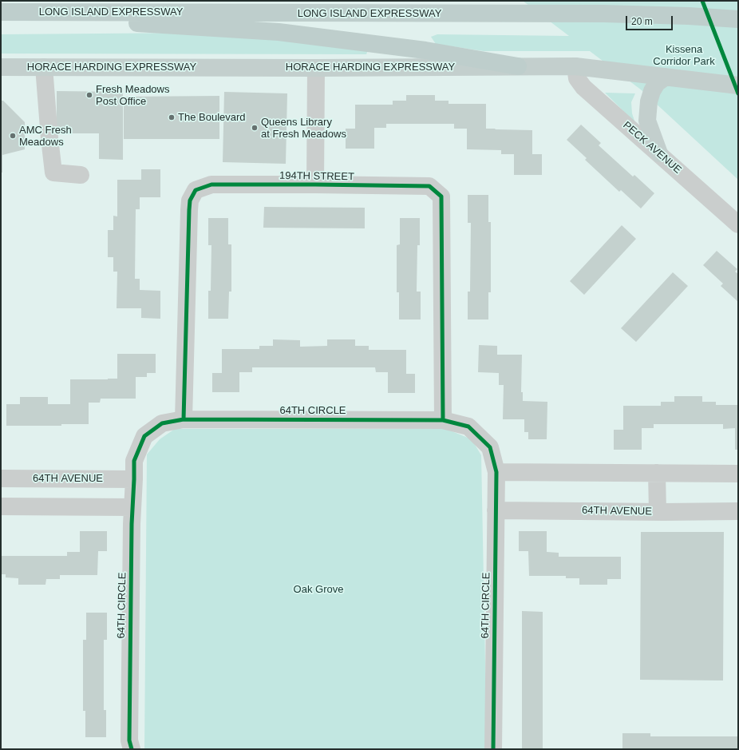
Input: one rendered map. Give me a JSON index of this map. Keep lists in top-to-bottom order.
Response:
{
  "streets": {
    "highway": ["LONG ISLAND EXPRESSWAY"],
    "main road": ["HORACE HARDING EXPRESSWAY"],
    "street": [
      "PECK AVENUE",
      "194TH STREET",
      "64TH CIRCLE",
      "64TH AVENUE"
    ]
  },
  "crossings": [
    ["HORACE HARDING EXPRESSWAY", "PECK AVENUE"],
    ["HORACE HARDING EXPRESSWAY", "194TH STREET"],
    ["194TH STREET", "64TH CIRCLE"],
    ["64TH CIRCLE", "64TH AVENUE"]
  ],
  "parks": ["Kissena Corridor Park", "Oak Grove"],
  "places": [
    "Fresh Meadows Post Office",
    "The Boulevard",
    "Queens Library at Fresh Meadows",
    "AMC Fresh Meadows"
  ],
  "scale_bar": "20 m"
}
